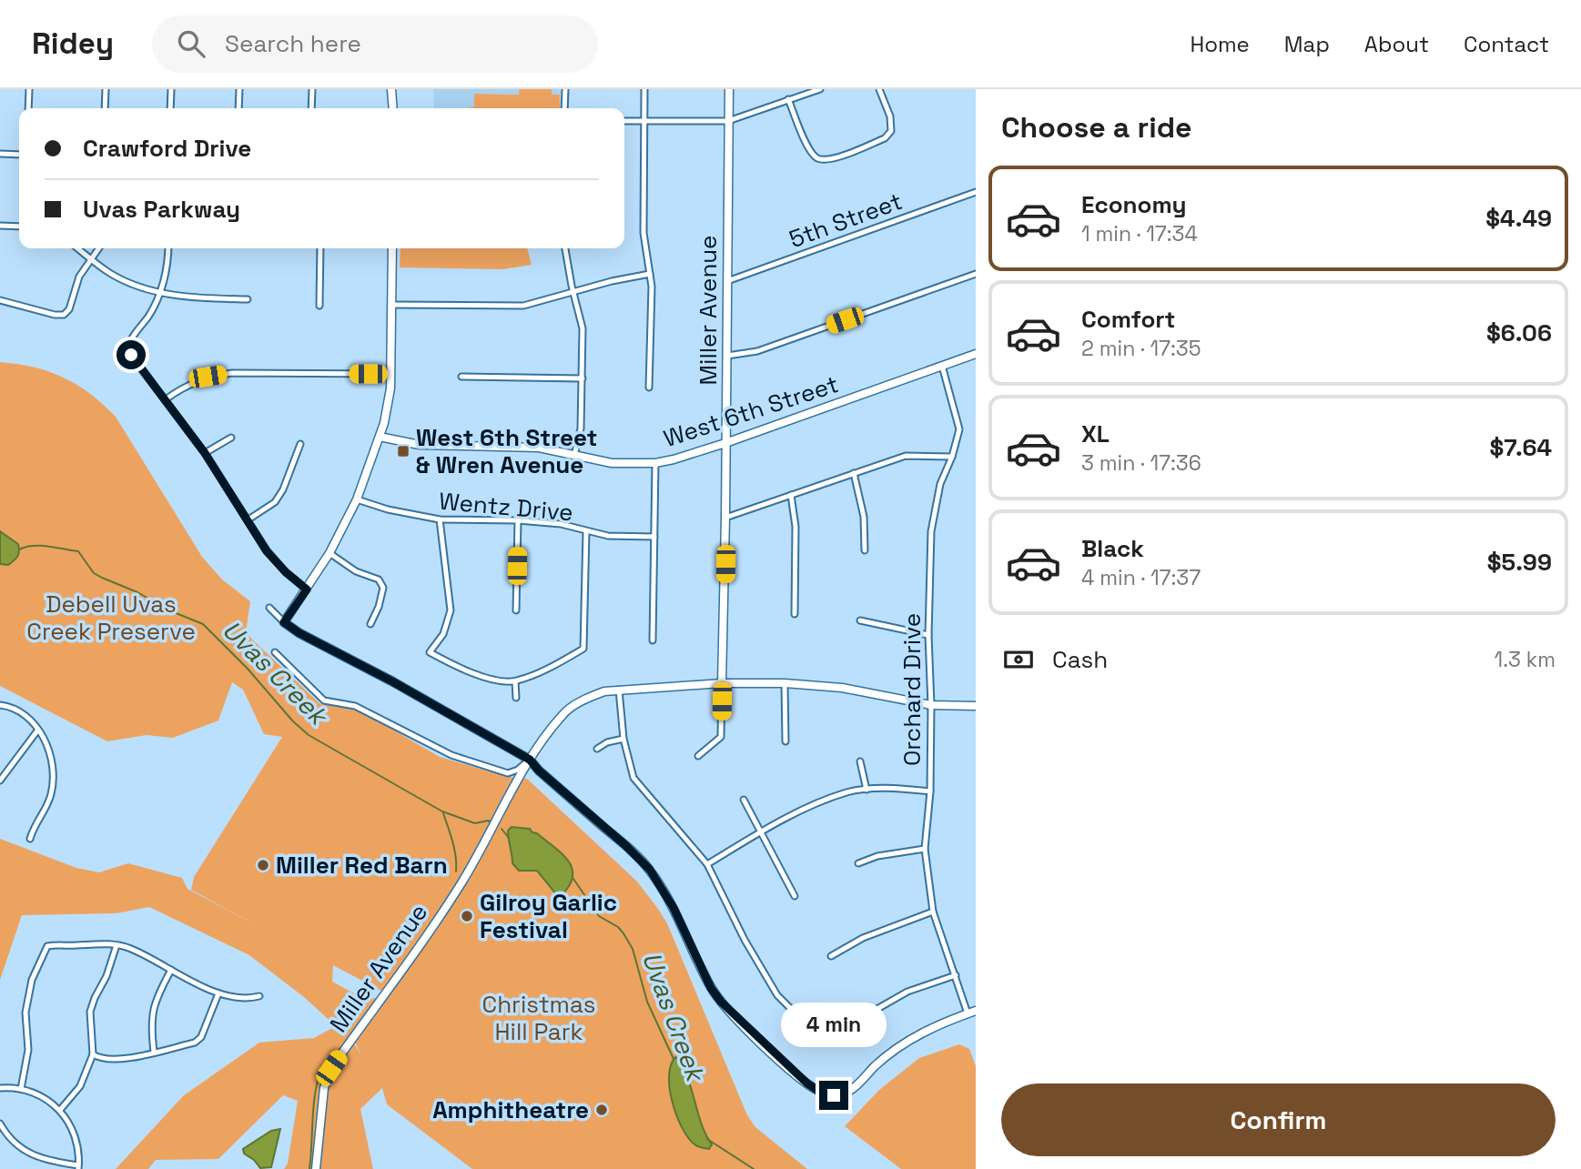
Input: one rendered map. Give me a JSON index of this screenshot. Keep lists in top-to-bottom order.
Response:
{
  "streets": {
    "street": [
      "5th Street",
      "Miller Avenue",
      "West 6th Street",
      "Wentz Drive",
      "Orchard Drive"
    ]
  },
  "crossings": [
    ["5th Street", "Miller Avenue"],
    ["Miller Avenue", "West 6th Street"],
    ["Miller Avenue", "Orchard Drive"],
    ["West 6th Street", "Orchard Drive"]
  ],
  "water": ["Uvas Creek"],
  "parks": ["Debell Uvas Creek Preserve", "Christmas Hill Park"],
  "places": {
    "transit": ["West 6th Street & Wren Avenue"],
    "other": ["Miller Red Barn", "Gilroy Garlic Festival", "Amphitheatre"]
  },
  "page": {
    "header": "Ridey",
    "search": "Search here",
    "nav": [
      "Home",
      "Map",
      "About",
      "Contact"
    ],
    "heading": "Choose a ride",
    "banner": ["Crawford Drive", "Uvas Parkway"],
    "list": [
      {
        "name": "Economy",
        "note": "1 min · 17:34",
        "value": "$4.49"
      },
      {
        "name": "Comfort",
        "note": "2 min · 17:35",
        "value": "$6.06"
      },
      {
        "name": "XL",
        "note": "3 min · 17:36",
        "value": "$7.64"
      },
      {
        "name": "Black",
        "note": "4 min · 17:37",
        "value": "$5.99"
      }
    ],
    "pay": ["Cash", "1.3 km"],
    "bubble": "4 min",
    "buttons": "Confirm"
  }
}
